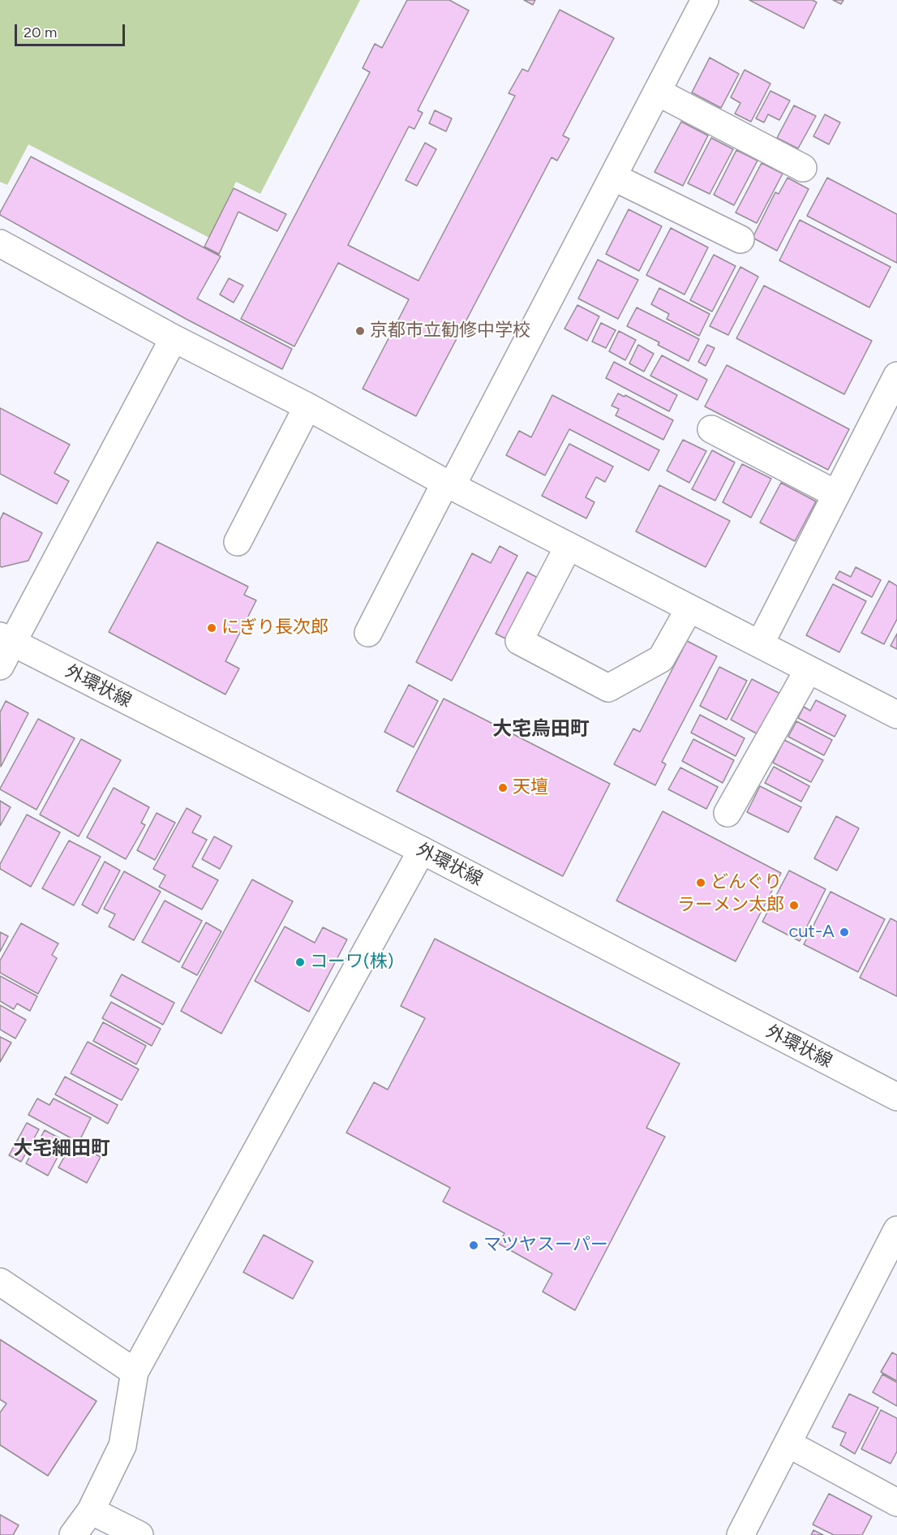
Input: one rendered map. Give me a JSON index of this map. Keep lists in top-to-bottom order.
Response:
{
  "streets": {
    "street": ["外環状線"]
  },
  "districts": ["大宅烏田町", "大宅細田町"],
  "places": [
    "京都市立勧修中学校",
    "にぎり長次郎",
    "天壇",
    "どんぐり",
    "ラーメン太郎",
    "cut-A",
    "コーワ(株)",
    "マツヤスーパー"
  ],
  "scale_bar": "20 m"
}
